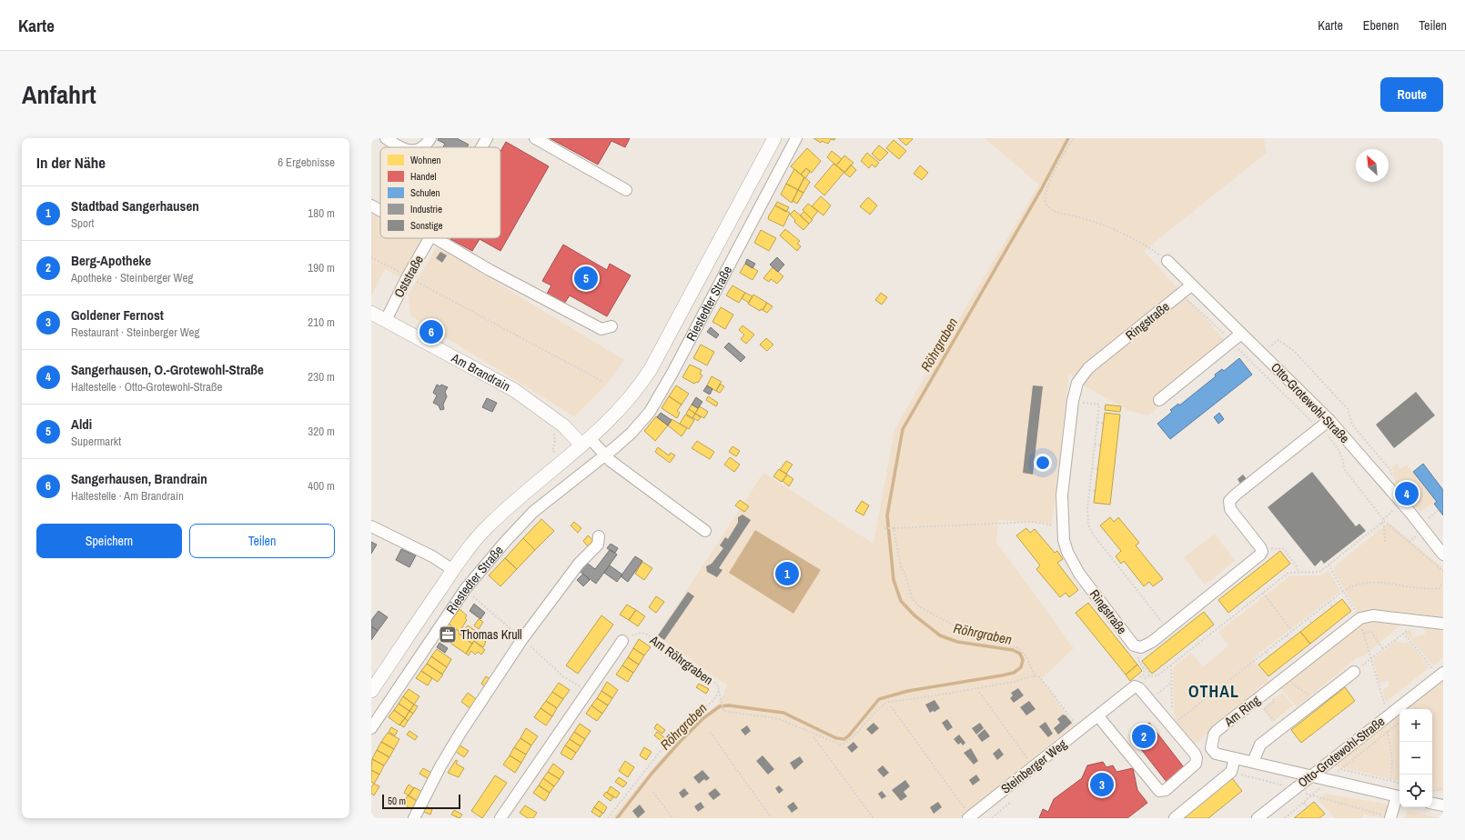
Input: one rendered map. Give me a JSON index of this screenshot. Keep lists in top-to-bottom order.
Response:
{
  "streets": {
    "main road": ["Riestedter Straße", "Am Brandrain"],
    "street": [
      "Oststraße",
      "Ringstraße",
      "Otto-Grotewohl-Straße",
      "Am Ring",
      "Steinberger Weg"
    ],
    "path": ["Am Röhrgraben"]
  },
  "crossings": [
    ["Oststraße", "Am Brandrain"],
    ["Riestedter Straße", "Am Brandrain"],
    ["Ringstraße", "Otto-Grotewohl-Straße"],
    ["Otto-Grotewohl-Straße", "Am Ring"]
  ],
  "districts": ["OTHAL"],
  "water": ["Röhrgraben"],
  "places": {
    "office": ["Thomas Krull"]
  },
  "legend": [
    "Wohnen",
    "Handel",
    "Schulen",
    "Industrie",
    "Sonstige"
  ],
  "scale_bar": "50 m",
  "north": "top left",
  "page": {
    "header": "Karte",
    "nav": ["Karte", "Ebenen", "Teilen"],
    "title": "Anfahrt",
    "buttons": [
      "Route",
      ["Speichern", "Teilen"]
    ],
    "heading": ["In der Nähe", "6 Ergebnisse"],
    "list": [
      {
        "mark": "1",
        "name": "Stadtbad Sangerhausen",
        "note": "Sport",
        "value": "180 m"
      },
      {
        "mark": "2",
        "name": "Berg-Apotheke",
        "note": "Apotheke · Steinberger Weg",
        "value": "190 m"
      },
      {
        "mark": "3",
        "name": "Goldener Fernost",
        "note": "Restaurant · Steinberger Weg",
        "value": "210 m"
      },
      {
        "mark": "4",
        "name": "Sangerhausen, O.-Grotewohl-Straße",
        "note": "Haltestelle · Otto-Grotewohl-Straße",
        "value": "230 m"
      },
      {
        "mark": "5",
        "name": "Aldi",
        "note": "Supermarkt",
        "value": "320 m"
      },
      {
        "mark": "6",
        "name": "Sangerhausen, Brandrain",
        "note": "Haltestelle · Am Brandrain",
        "value": "400 m"
      }
    ],
    "pins": [
      "5",
      "6",
      "4",
      "1",
      "2",
      "3"
    ],
    "map_buttons": ["+", "−"],
    "scale": "50 m"
  }
}
